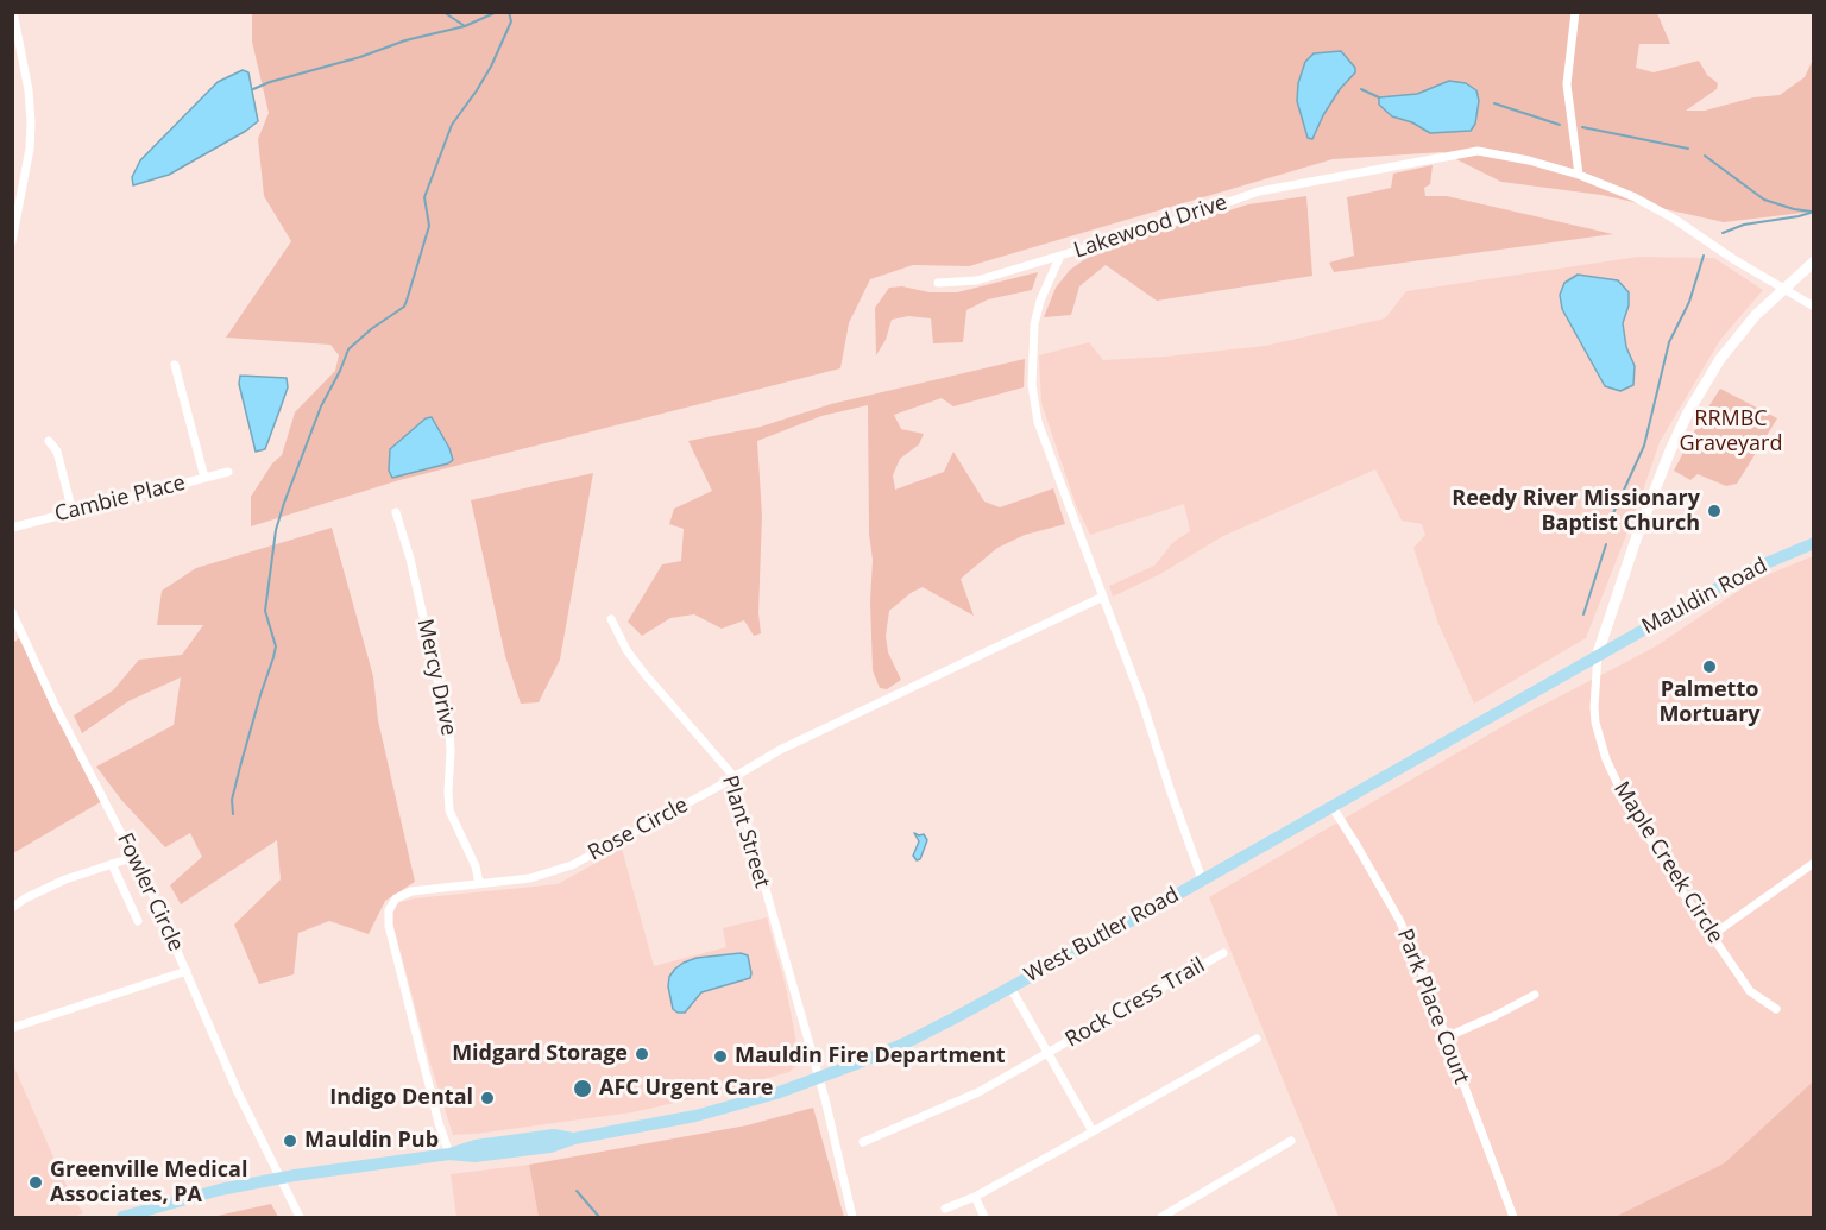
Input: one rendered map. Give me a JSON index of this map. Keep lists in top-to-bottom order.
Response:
{
  "streets": {
    "main road": ["Mauldin Road", "West Butler Road"],
    "street": [
      "Lakewood Drive",
      "Cambie Place",
      "Mercy Drive",
      "Rose Circle",
      "Plant Street",
      "Maple Creek Circle",
      "Fowler Circle",
      "Rock Cress Trail",
      "Park Place Court"
    ]
  },
  "crossings": [
    ["Lakewood Drive", "Rose Circle"],
    ["Lakewood Drive", "West Butler Road"],
    ["Mauldin Road", "Maple Creek Circle"],
    ["Mauldin Road", "West Butler Road"],
    ["Mercy Drive", "Rose Circle"],
    ["Rose Circle", "Plant Street"],
    ["Rose Circle", "West Butler Road"],
    ["Plant Street", "West Butler Road"],
    ["Maple Creek Circle", "West Butler Road"],
    ["Fowler Circle", "West Butler Road"],
    ["West Butler Road", "Park Place Court"]
  ],
  "parks": ["RRMBC Graveyard"],
  "places": [
    "Reedy River Missionary Baptist Church",
    "Palmetto Mortuary",
    "Midgard Storage",
    "Mauldin Fire Department",
    "AFC Urgent Care",
    "Indigo Dental",
    "Mauldin Pub",
    "Greenville Medical Associates, PA"
  ]
}
